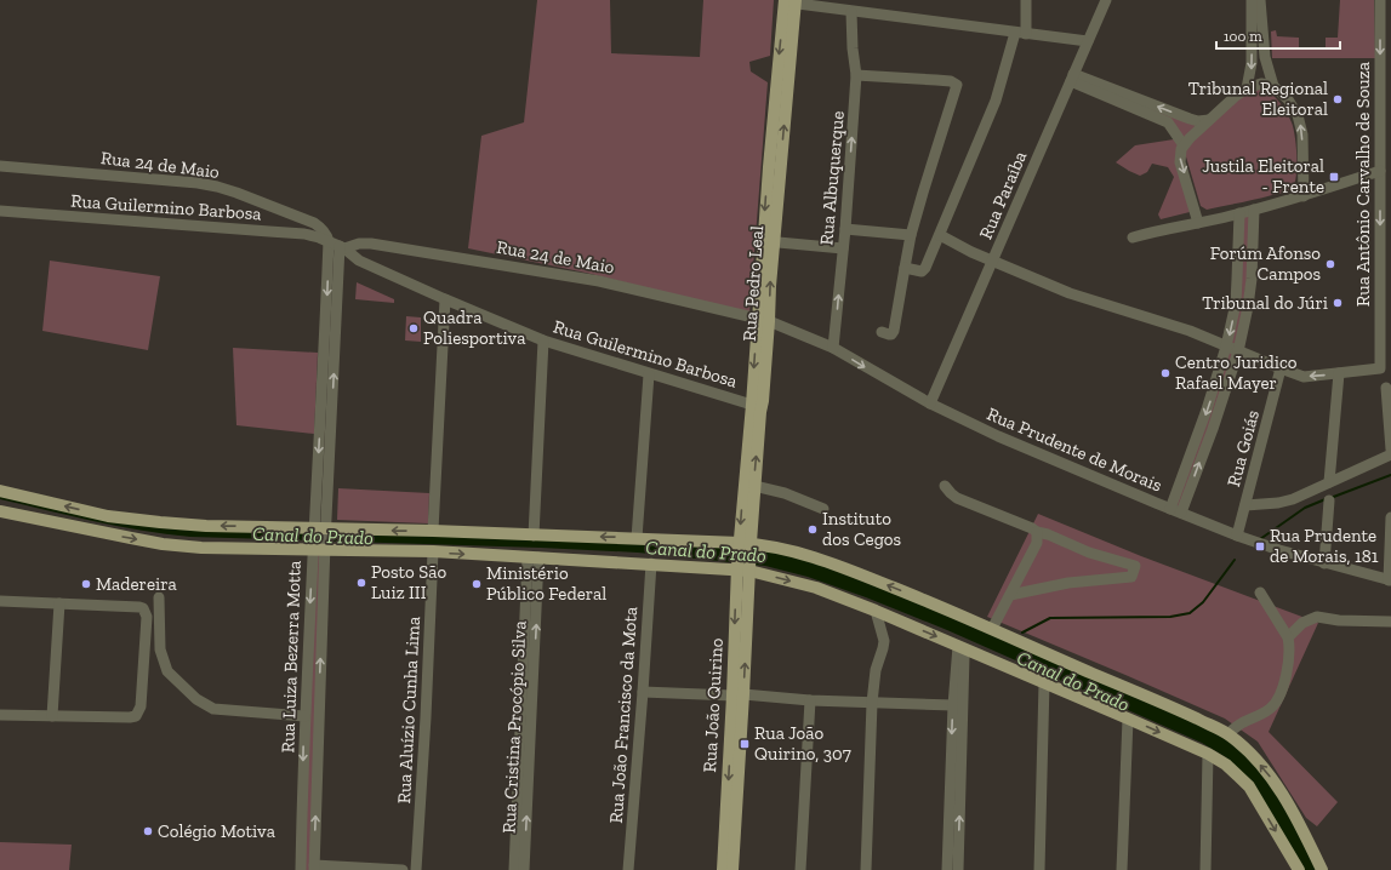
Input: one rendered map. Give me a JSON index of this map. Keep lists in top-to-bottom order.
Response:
{
  "streets": {
    "main road": ["Rua Pedro Leal", "Rua João Quirino"],
    "street": [
      "Rua 24 de Maio",
      "Rua Albuquerque",
      "Rua Antônio Carvalho de Souza",
      "Rua Paraíba",
      "Rua Guilermino Barbosa",
      "Rua Goiás",
      "Rua Prudente de Morais",
      "Rua Luiza Bezerra Motta",
      "Rua Aluízio Cunha Lima",
      "Rua João Francisco da Mota",
      "Rua Cristina Procópio Silva"
    ]
  },
  "crossings": [
    ["Rua 24 de Maio", "Rua Guilermino Barbosa"],
    ["Rua 24 de Maio", "Rua Pedro Leal"],
    ["Rua 24 de Maio", "Rua Prudente de Morais"],
    ["Rua 24 de Maio", "Rua Luiza Bezerra Motta"],
    ["Rua Albuquerque", "Rua Prudente de Morais"],
    ["Rua Paraíba", "Rua Prudente de Morais"],
    ["Rua Guilermino Barbosa", "Rua Pedro Leal"],
    ["Rua Guilermino Barbosa", "Rua Luiza Bezerra Motta"],
    ["Rua Pedro Leal", "Rua Prudente de Morais"],
    ["Rua Pedro Leal", "Rua João Quirino"],
    ["Rua Goiás", "Rua Prudente de Morais"]
  ],
  "one_way": ["Rua Albuquerque", "Rua Antônio Carvalho de Souza"],
  "water": ["Canal do Prado"],
  "places": {
    "other": [
      "Tribunal Regional Eleitoral",
      "Forúm Afonso Campos",
      "Tribunal do Júri",
      "Quadra Poliesportiva",
      "Centro Juridico Rafael Mayer",
      "Instituto dos Cegos",
      "Posto São Luiz III",
      "Madereira",
      "Ministério Público Federal",
      "Colégio Motiva"
    ],
    "transit": ["Justila Eleitoral - Frente", "Rua Prudente de Morais, 181", "Rua João Quirino, 307"]
  },
  "scale_bar": "100 m"
}
